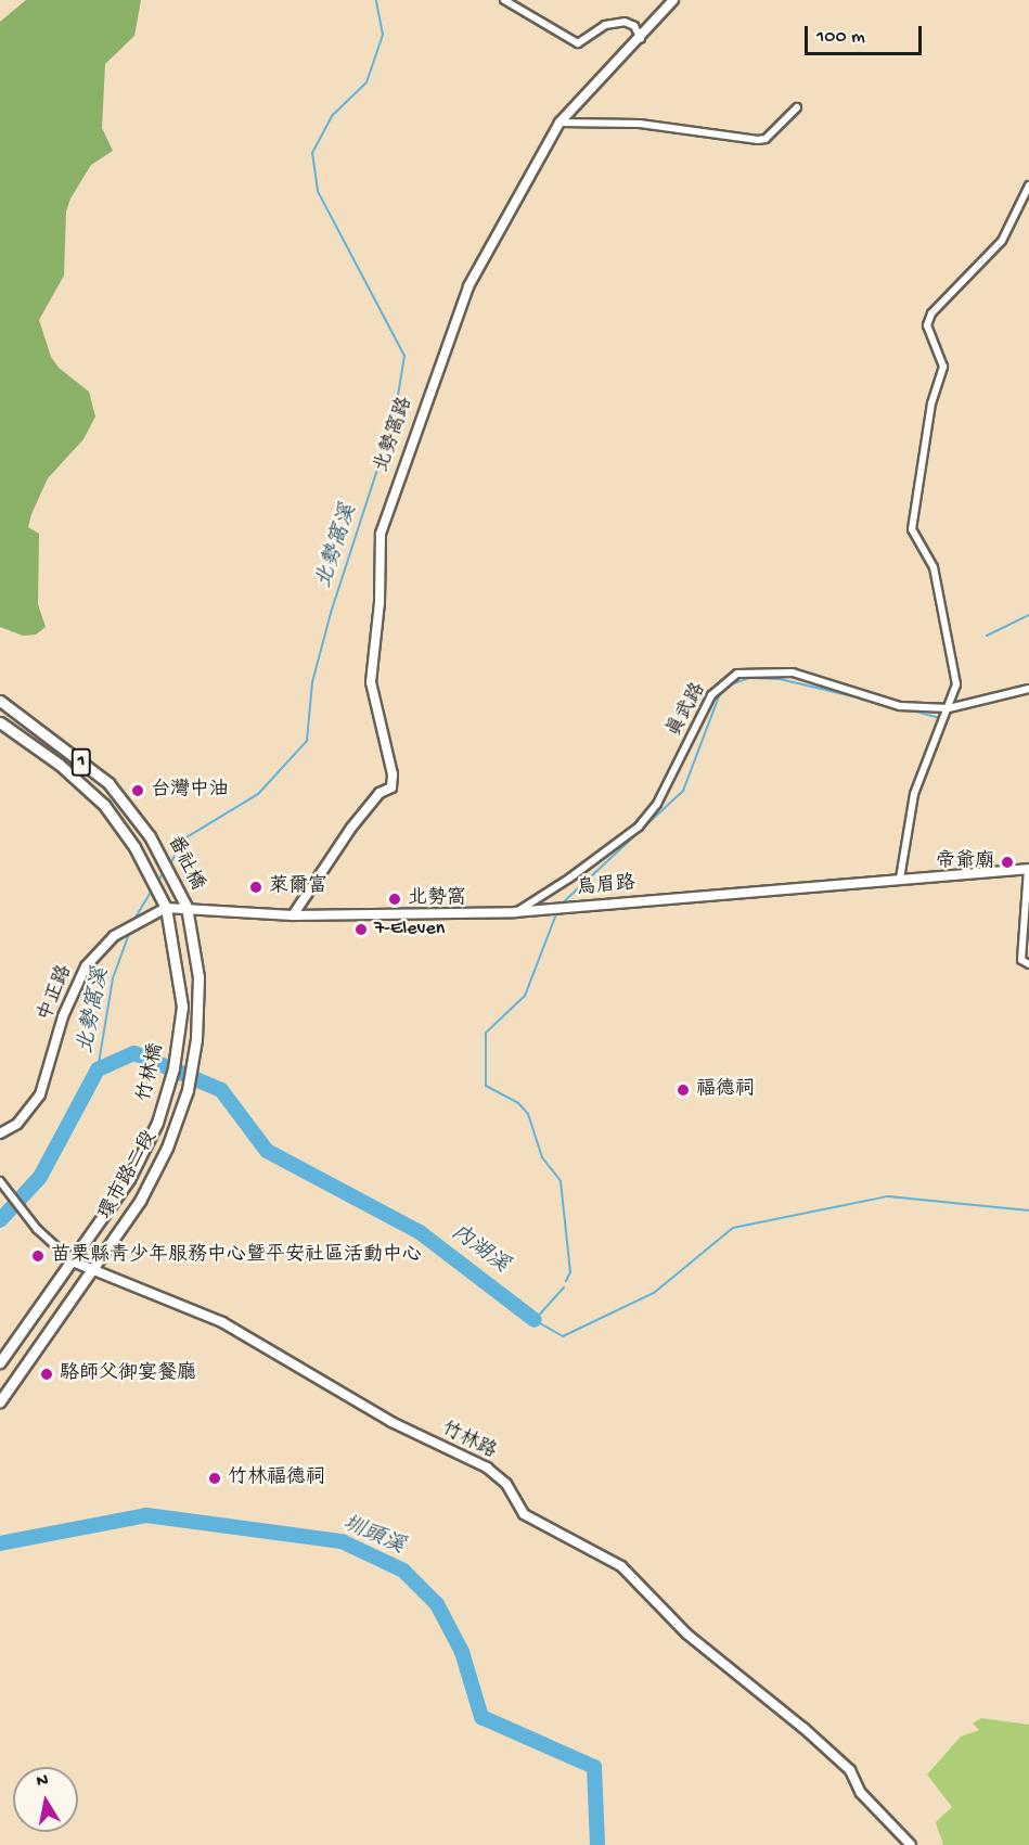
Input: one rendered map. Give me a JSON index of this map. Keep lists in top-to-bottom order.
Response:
{
  "streets": {
    "main road": [
      "1",
      "番社橋",
      "竹林橋",
      "環市路二段"
    ],
    "street": [
      "北勢窩路",
      "真武路",
      "烏眉路",
      "中正路",
      "竹林路"
    ]
  },
  "crossings": [
    ["北勢窩路", "烏眉路"],
    ["真武路", "烏眉路"],
    ["番社橋", "烏眉路"],
    ["番社橋", "中正路"],
    ["番社橋", "竹林橋"],
    ["烏眉路", "中正路"],
    ["烏眉路", "竹林橋"],
    ["中正路", "竹林橋"],
    ["竹林橋", "環市路二段"],
    ["環市路二段", "竹林路"]
  ],
  "water": ["北勢窩溪", "內湖溪", "圳頭溪"],
  "places": [
    "台灣中油",
    "帝爺廟",
    "萊爾富",
    "北勢窩",
    "7-Eleven",
    "福德祠",
    "苗栗縣青少年服務中心暨平安社區活動中心",
    "駱師父御宴餐廳",
    "竹林福德祠"
  ],
  "scale_bar": "100 m",
  "north": "top"
}
